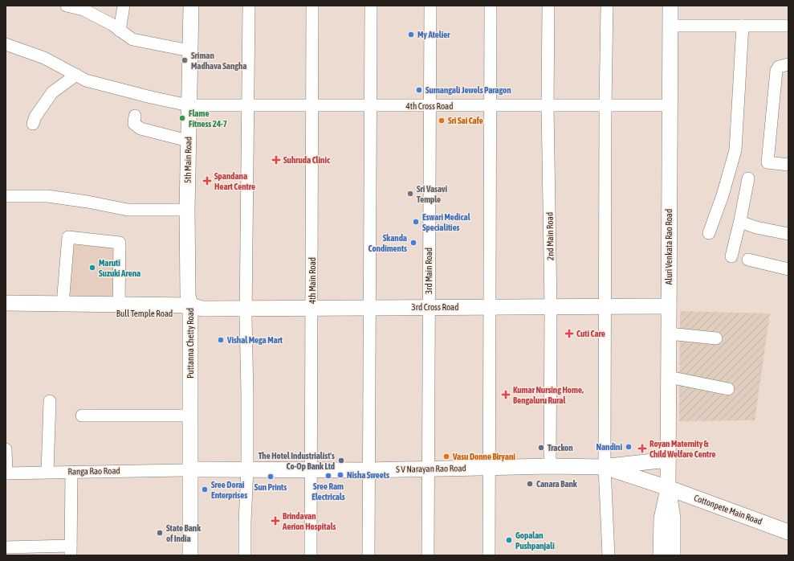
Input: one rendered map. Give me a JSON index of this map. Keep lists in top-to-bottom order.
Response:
{
  "streets": {
    "main road": [
      "5th Main Road",
      "Aluri Venkata Rao Road",
      "3rd Cross Road",
      "Bull Temple Road",
      "Puttanna Chetty Road",
      "S V Narayan Rao Road",
      "Cottonpete Main Road"
    ],
    "street": [
      "4th Cross Road",
      "2nd Main Road",
      "3rd Main Road",
      "4th Main Road",
      "Ranga Rao Road"
    ]
  },
  "crossings": [
    ["4th Cross Road", "5th Main Road"],
    ["4th Cross Road", "2nd Main Road"],
    ["4th Cross Road", "Aluri Venkata Rao Road"],
    ["4th Cross Road", "3rd Main Road"],
    ["4th Cross Road", "4th Main Road"],
    ["5th Main Road", "3rd Cross Road"],
    ["5th Main Road", "Bull Temple Road"],
    ["5th Main Road", "Puttanna Chetty Road"],
    ["2nd Main Road", "3rd Cross Road"],
    ["2nd Main Road", "S V Narayan Rao Road"],
    ["Aluri Venkata Rao Road", "3rd Cross Road"],
    ["Aluri Venkata Rao Road", "S V Narayan Rao Road"],
    ["Aluri Venkata Rao Road", "Cottonpete Main Road"],
    ["3rd Main Road", "3rd Cross Road"],
    ["3rd Main Road", "S V Narayan Rao Road"],
    ["4th Main Road", "3rd Cross Road"],
    ["4th Main Road", "S V Narayan Rao Road"],
    ["3rd Cross Road", "Bull Temple Road"],
    ["3rd Cross Road", "Puttanna Chetty Road"],
    ["Bull Temple Road", "Puttanna Chetty Road"],
    ["Puttanna Chetty Road", "S V Narayan Rao Road"],
    ["Puttanna Chetty Road", "Ranga Rao Road"],
    ["S V Narayan Rao Road", "Ranga Rao Road"],
    ["S V Narayan Rao Road", "Cottonpete Main Road"]
  ],
  "places": {
    "other": [
      "My Atelier",
      "Sriman Madhava Sangha",
      "Sumangali Jewels Paragon",
      "Flame Fitness 24-7",
      "Sri Sai Cafe",
      "Sri Vasavi Temple",
      "Eswari Medical Specialities",
      "Skanda Condiments",
      "Maruti Suzuki Arena",
      "Vishal Mega Mart",
      "Nandini",
      "Trackon",
      "Vasu Donne Biryani",
      "The Hotel Industrialist's Co-Op Bank Ltd",
      "Nisha Sweets",
      "Sree Ram Electricals",
      "Sun Prints",
      "Canara Bank",
      "Sree Dorai Enterprises",
      "State Bank of India",
      "Gopalan Pushpanjali"
    ],
    "health": [
      "Suhruda Clinic",
      "Spandana Heart Centre",
      "Cuti Care",
      "Kumar Nursing Home, Bengaluru Rural",
      "Royan Maternity & Child Welfare Centre",
      "Brindavan Aerion Hospitals"
    ]
  }
}
